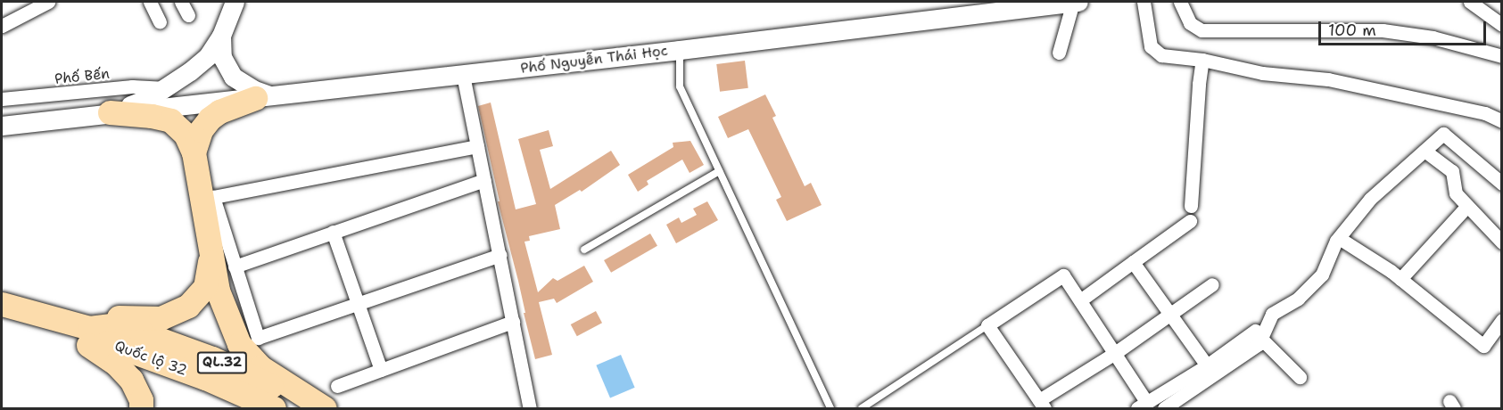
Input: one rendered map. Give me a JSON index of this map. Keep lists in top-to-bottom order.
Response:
{
  "streets": {
    "highway": ["Quốc lộ 32", "QL.32"],
    "main road": ["Phố Nguyễn Thái Học"],
    "street": ["Phố Bến"]
  },
  "scale_bar": "100 m"
}
